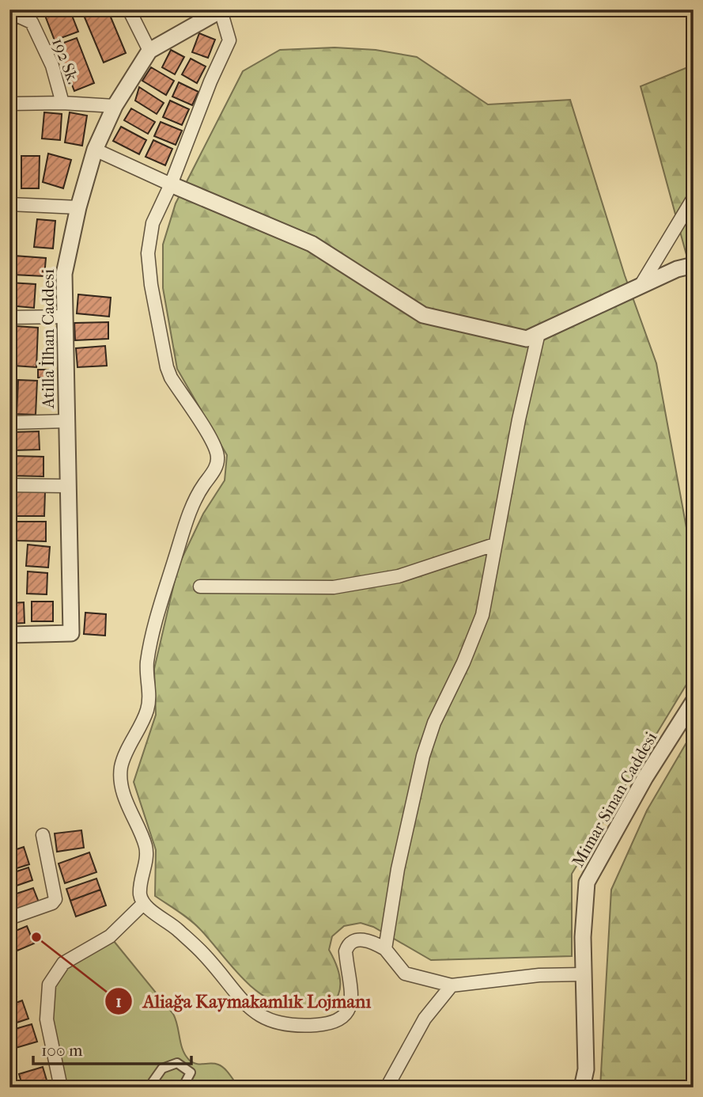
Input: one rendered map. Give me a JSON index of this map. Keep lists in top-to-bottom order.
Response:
{
  "streets": {
    "street": ["192 Sk.", "Atilla İlhan Caddesi", "Mimar Sinan Caddesi"]
  },
  "places": ["Aliağa Kaymakamlık Lojmanı"],
  "scale_bar": "100 m"
}
